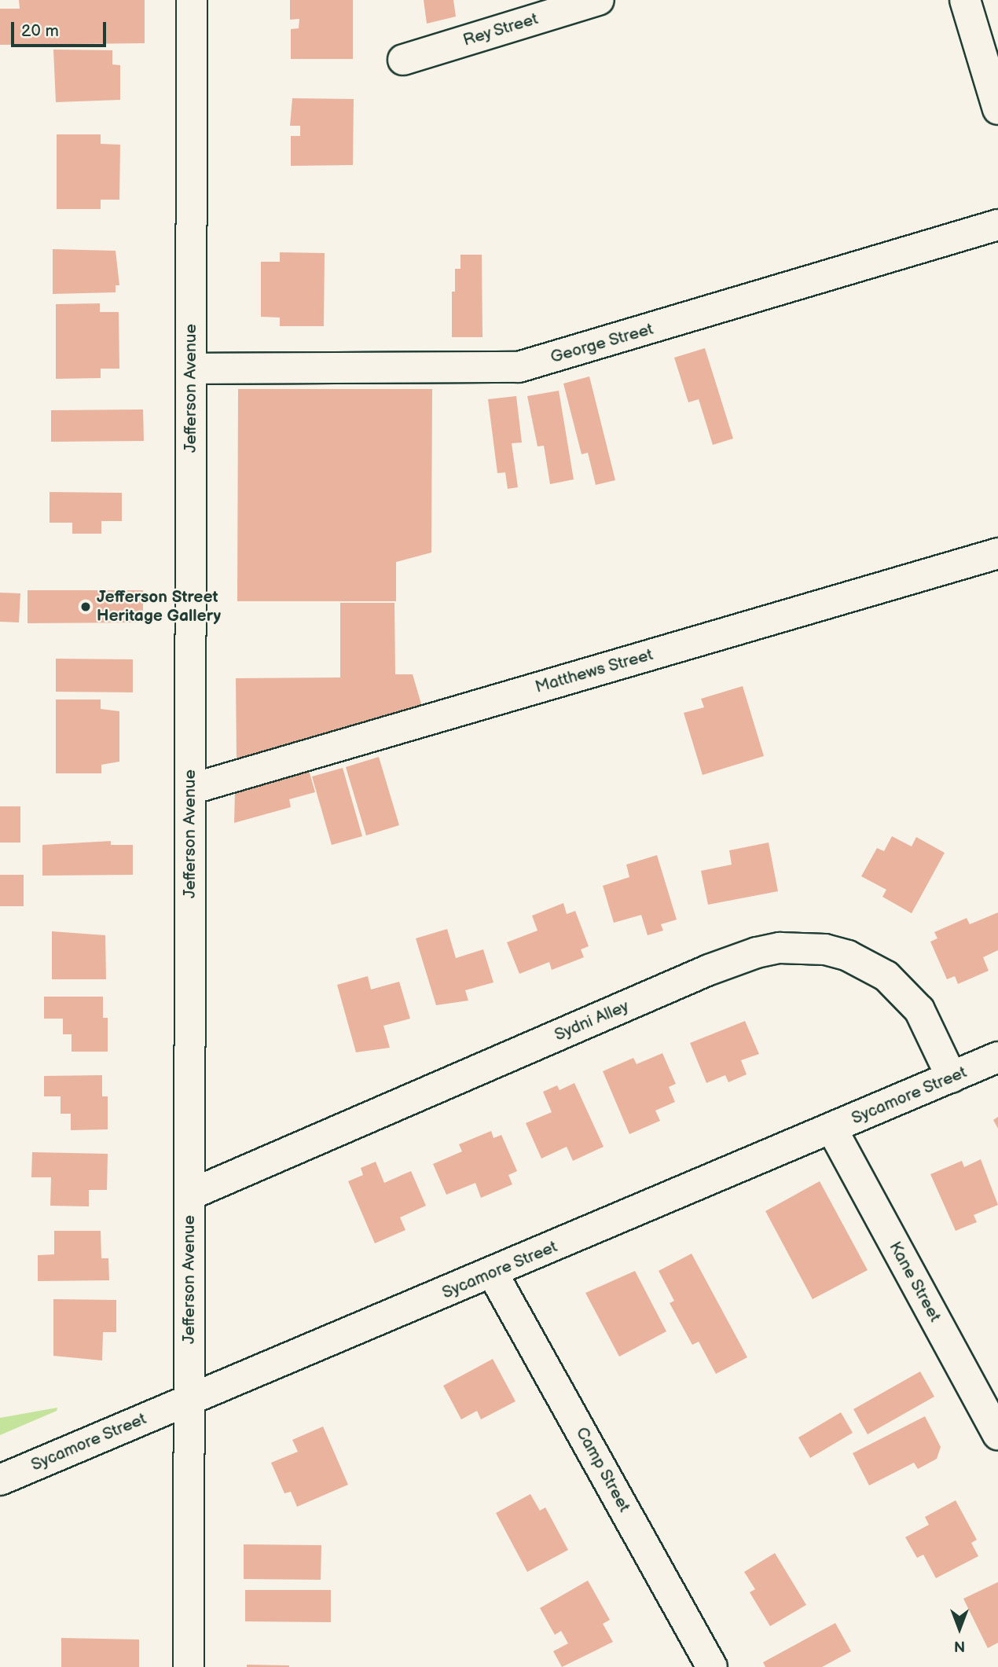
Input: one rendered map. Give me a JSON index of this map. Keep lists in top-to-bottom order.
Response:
{
  "streets": {
    "street": [
      "Rey Street",
      "George Street",
      "Jefferson Avenue",
      "Matthews Street",
      "Sydni Alley",
      "Sycamore Street",
      "Kane Street",
      "Camp Street"
    ]
  },
  "crossings": [
    ["George Street", "Jefferson Avenue"],
    ["Jefferson Avenue", "Matthews Street"],
    ["Jefferson Avenue", "Sydni Alley"],
    ["Jefferson Avenue", "Sycamore Street"],
    ["Sydni Alley", "Sycamore Street"],
    ["Sycamore Street", "Kane Street"],
    ["Sycamore Street", "Camp Street"]
  ],
  "places": ["Jefferson Street Heritage Gallery"],
  "scale_bar": "20 m",
  "north": "bottom"
}
